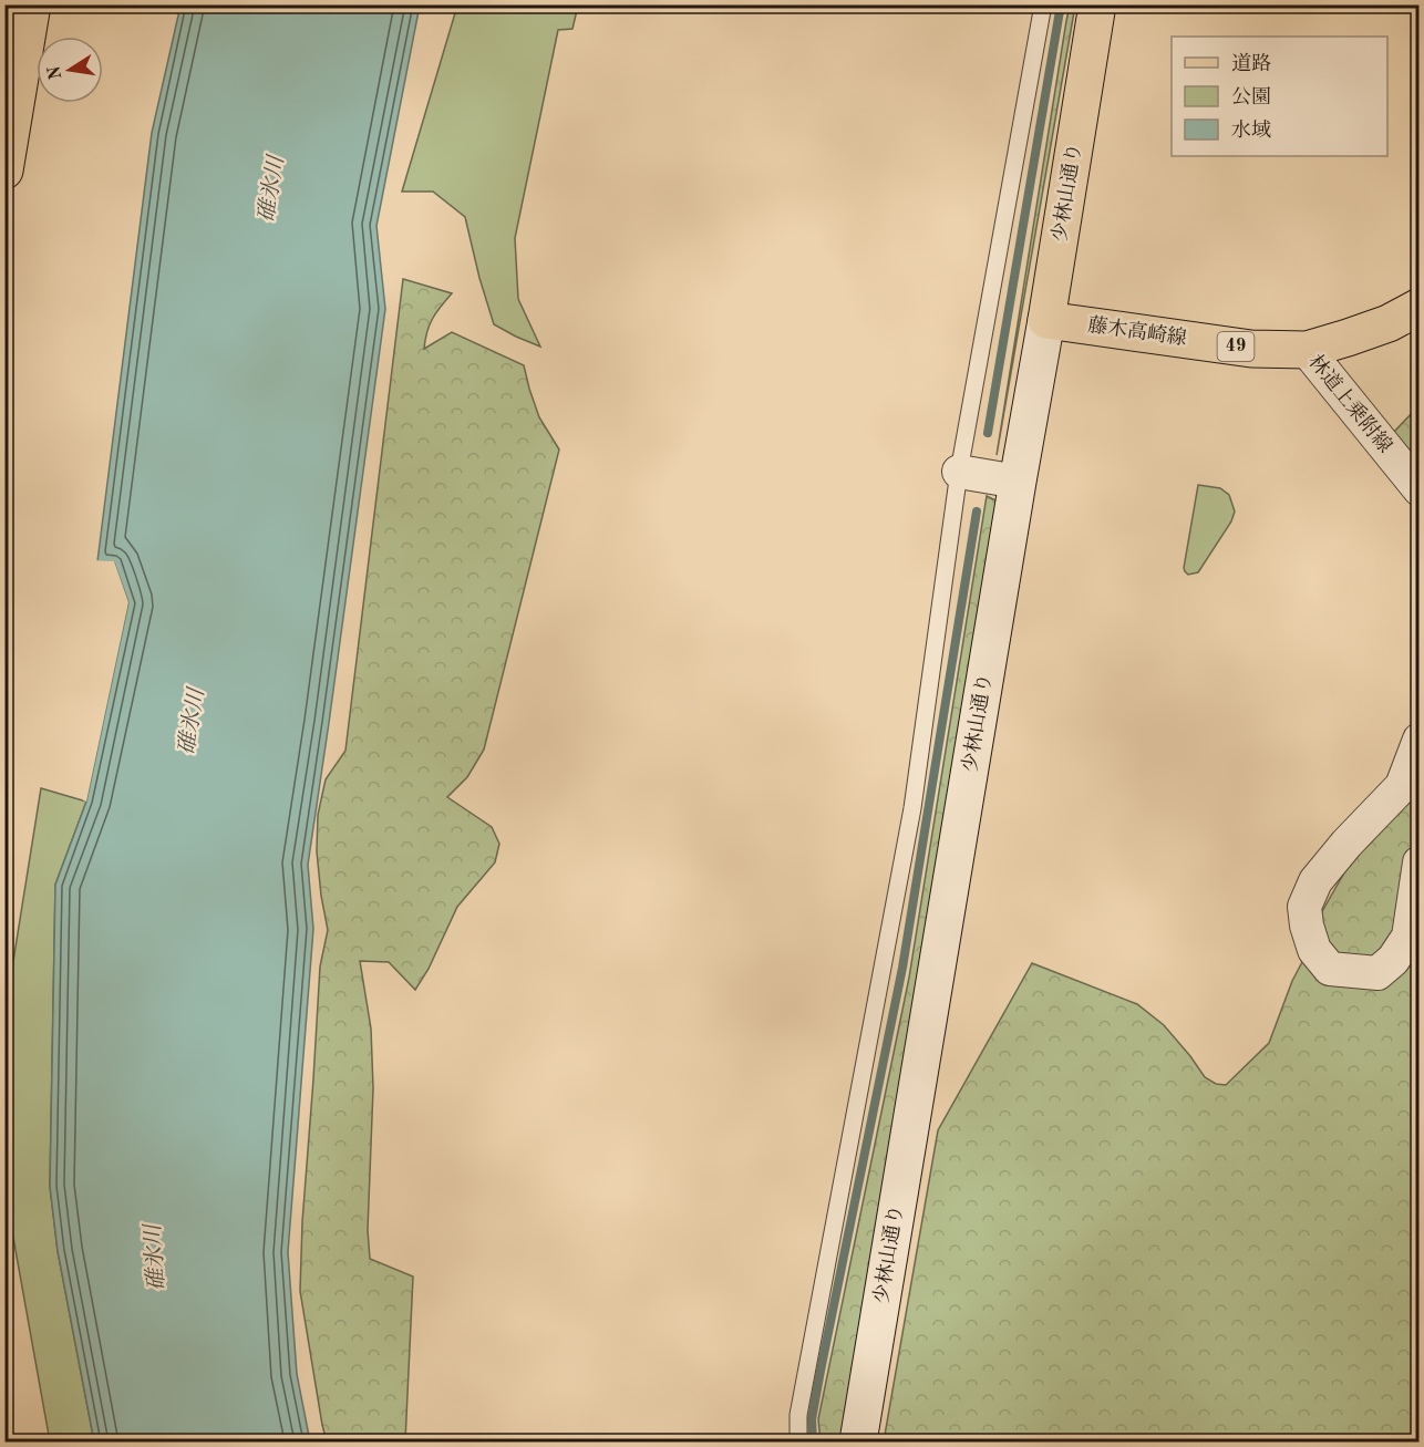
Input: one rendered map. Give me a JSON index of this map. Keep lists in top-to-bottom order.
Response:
{
  "streets": {
    "main road": ["少林山通り", "藤木高崎線", "49"],
    "street": ["林道上乗附線"]
  },
  "crossings": [
    ["少林山通り", "藤木高崎線"],
    ["藤木高崎線", "林道上乗附線"]
  ],
  "water": ["碓氷川"],
  "legend": ["道路", "公園", "水域"],
  "north": "left"
}
